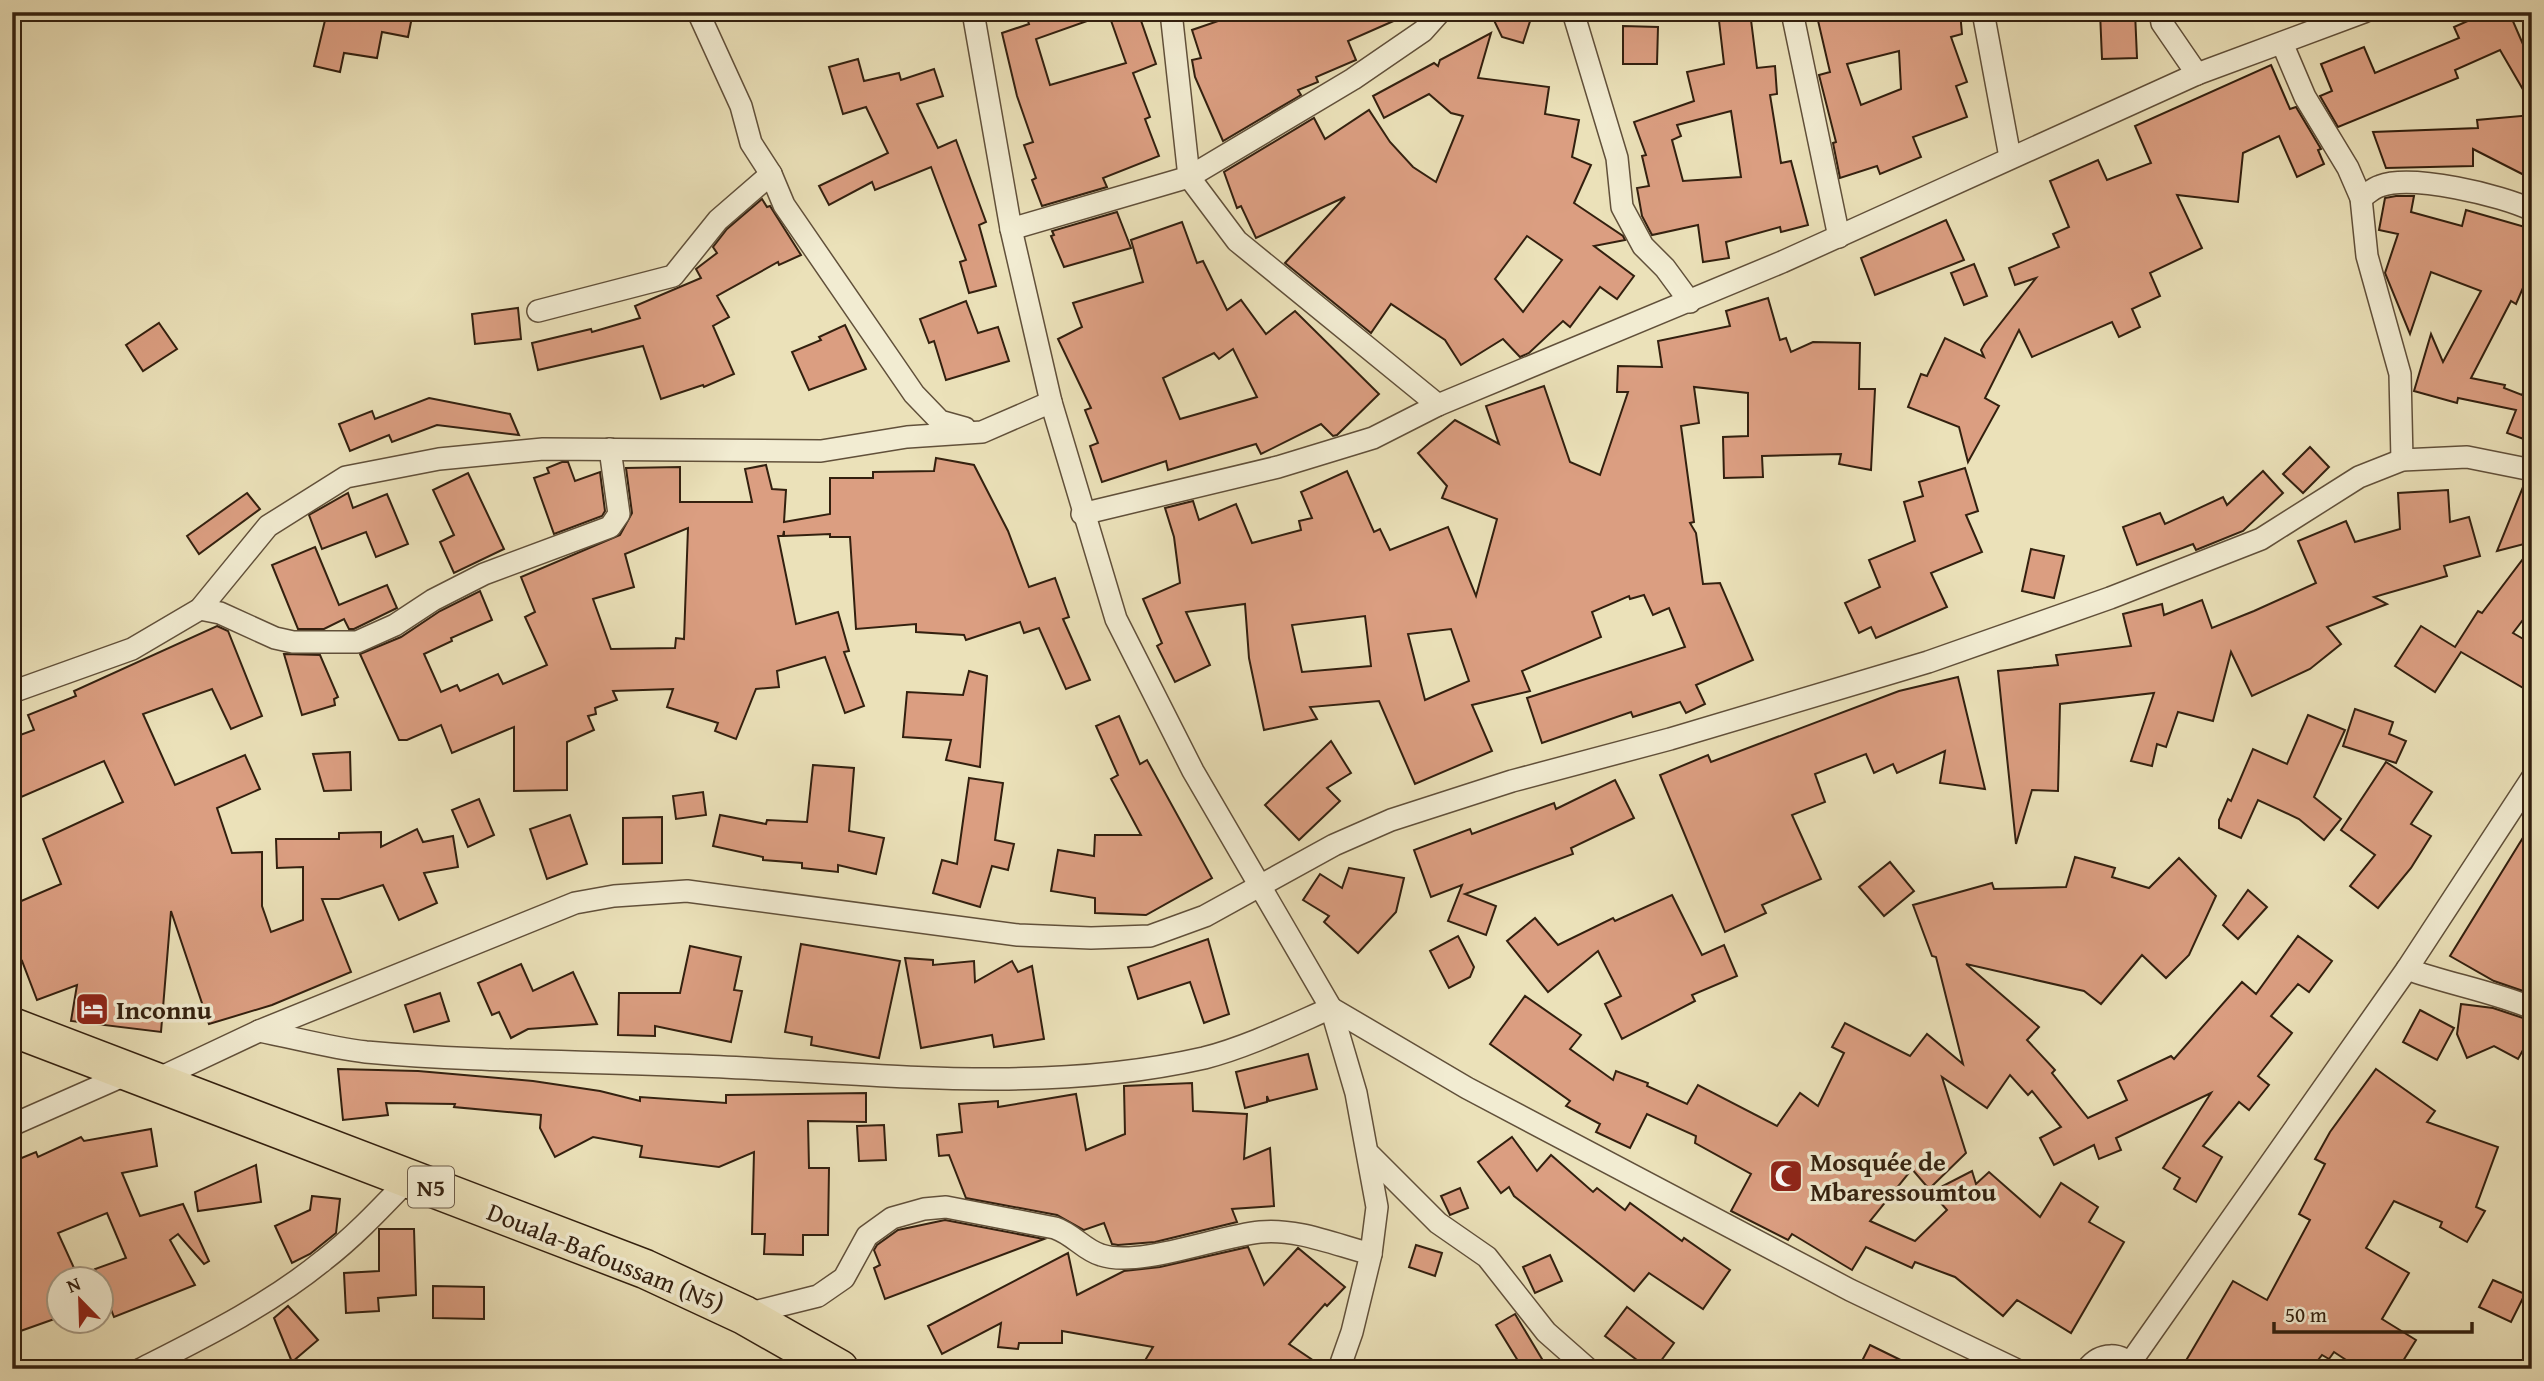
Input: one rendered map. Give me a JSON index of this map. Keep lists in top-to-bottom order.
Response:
{
  "streets": {
    "highway": ["N5", "Douala-Bafoussam (N5)"]
  },
  "places": {
    "hotel": ["Inconnu"],
    "mosque": ["Mosquée de Mbaressoumtou"]
  },
  "scale_bar": "50 m",
  "north": "top left"
}
